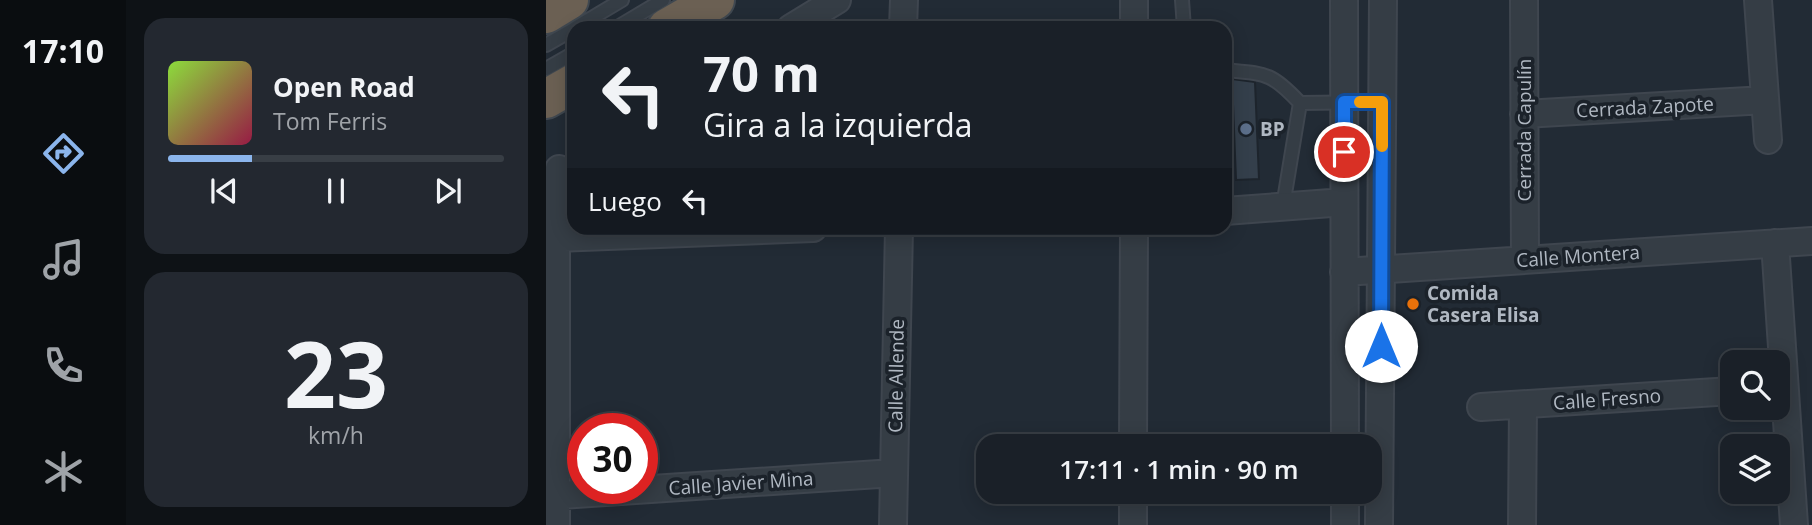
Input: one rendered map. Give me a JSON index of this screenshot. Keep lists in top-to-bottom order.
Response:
{
  "streets": {
    "street": [
      "Cerrada Zapote",
      "Cerrada Capulín",
      "Calle Montera",
      "Calle Allende",
      "Calle Fresno",
      "Calle Javier Mina"
    ]
  },
  "crossings": [
    ["Cerrada Zapote", "Cerrada Capulín"],
    ["Cerrada Capulín", "Calle Montera"],
    ["Calle Allende", "Calle Javier Mina"]
  ],
  "places": ["BP", "Comida Casera Elisa"],
  "page": {
    "tabs": "17:10",
    "turn": ["70 m", "Gira a la izquierda"],
    "song": ["Open Road", "Tom Ferris"],
    "then": "Luego",
    "tile": ["23", "km/h"],
    "limit": "30",
    "trip": "17:11 · 1 min · 90 m"
  }
}
